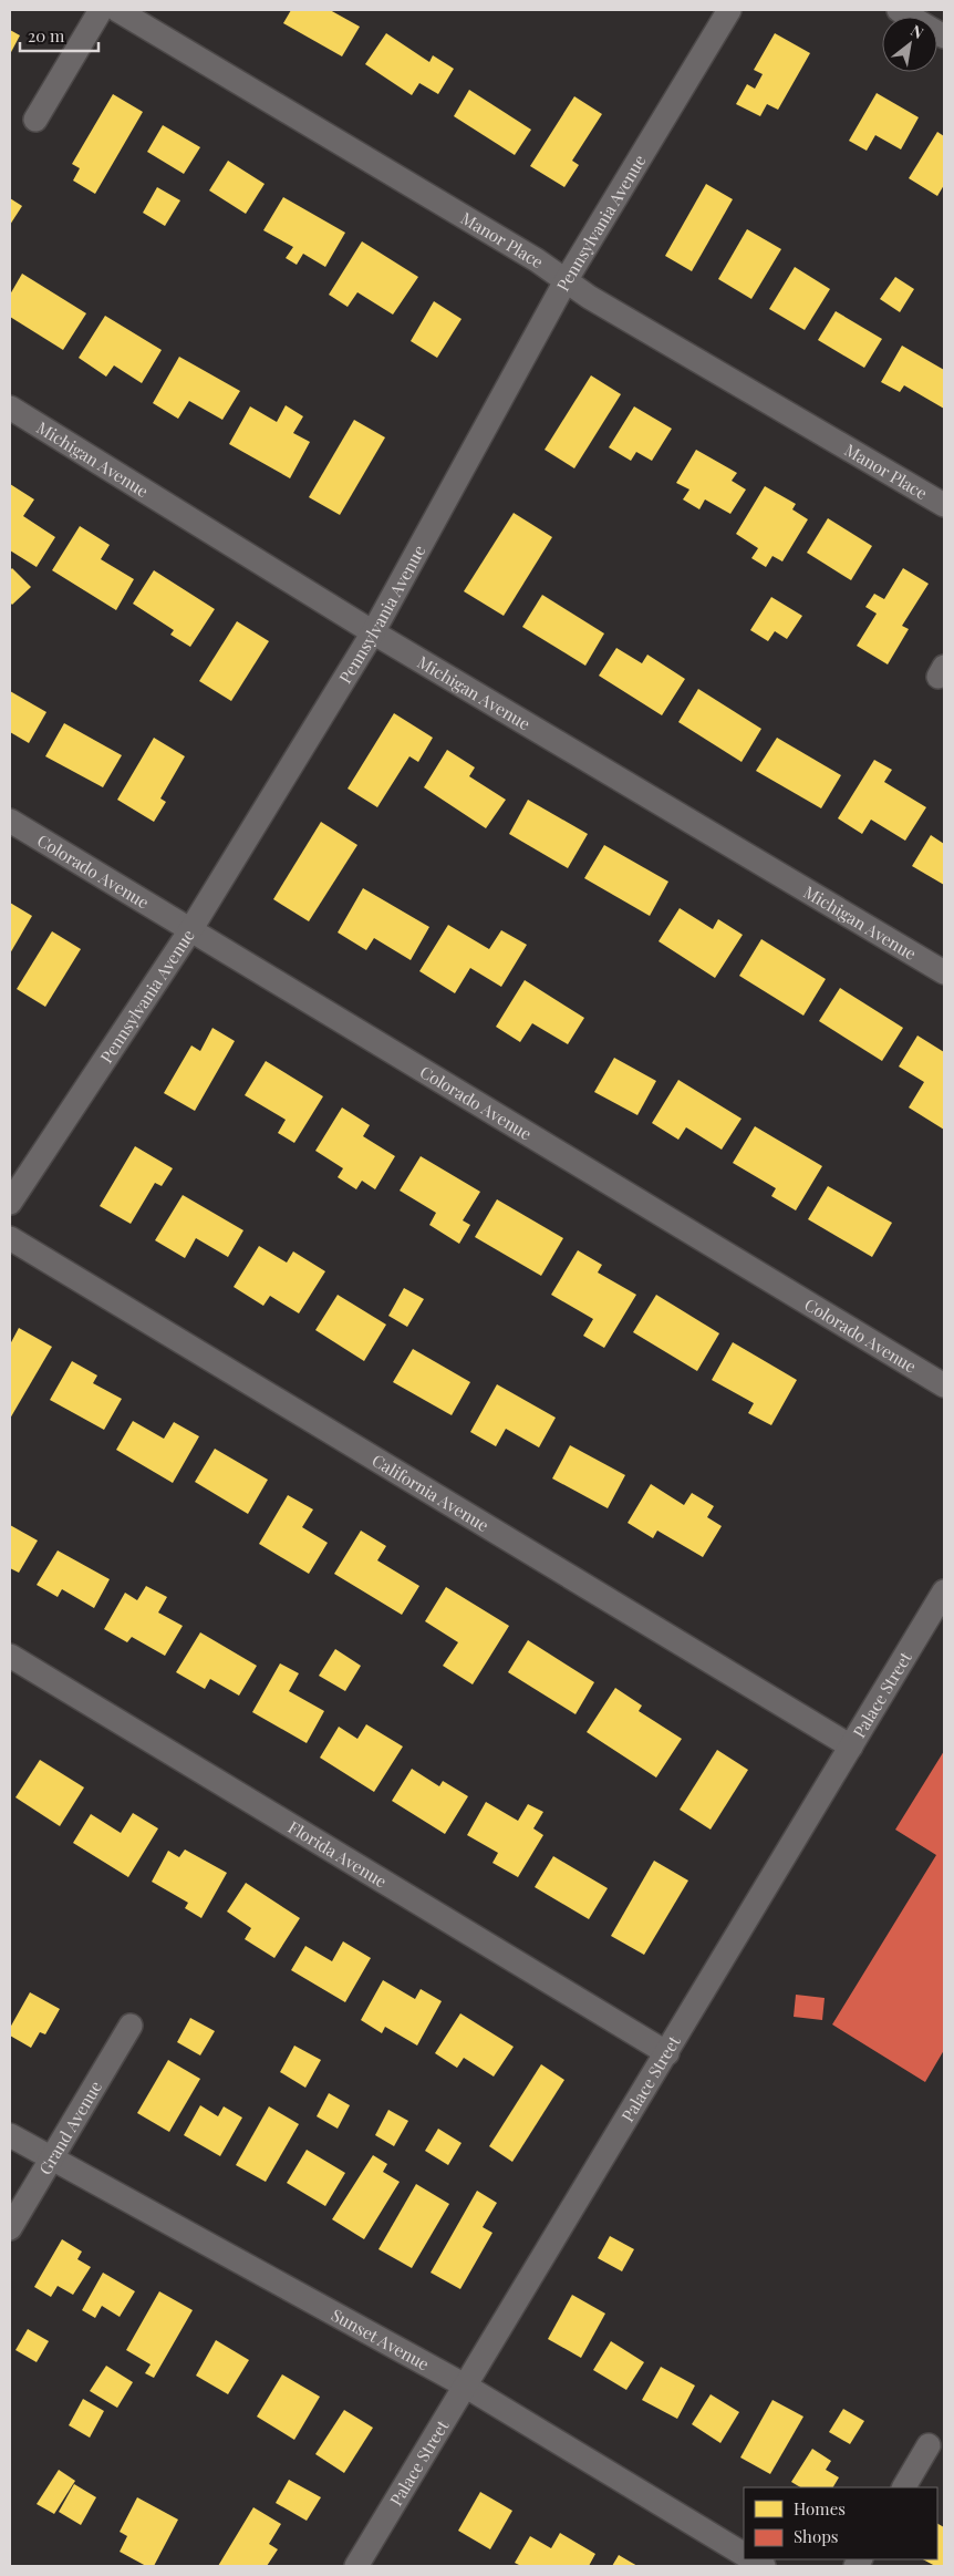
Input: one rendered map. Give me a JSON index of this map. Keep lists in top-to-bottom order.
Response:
{
  "streets": {
    "street": [
      "Pennsylvania Avenue",
      "Manor Place",
      "Michigan Avenue",
      "Colorado Avenue",
      "California Avenue",
      "Palace Street",
      "Florida Avenue",
      "Grand Avenue",
      "Sunset Avenue"
    ]
  },
  "crossings": [
    ["Pennsylvania Avenue", "Manor Place"],
    ["Pennsylvania Avenue", "Michigan Avenue"],
    ["Pennsylvania Avenue", "Colorado Avenue"],
    ["California Avenue", "Palace Street"],
    ["Palace Street", "Florida Avenue"],
    ["Palace Street", "Sunset Avenue"],
    ["Grand Avenue", "Sunset Avenue"]
  ],
  "legend": ["Homes", "Shops"],
  "scale_bar": "20 m",
  "north": "top right"
}
